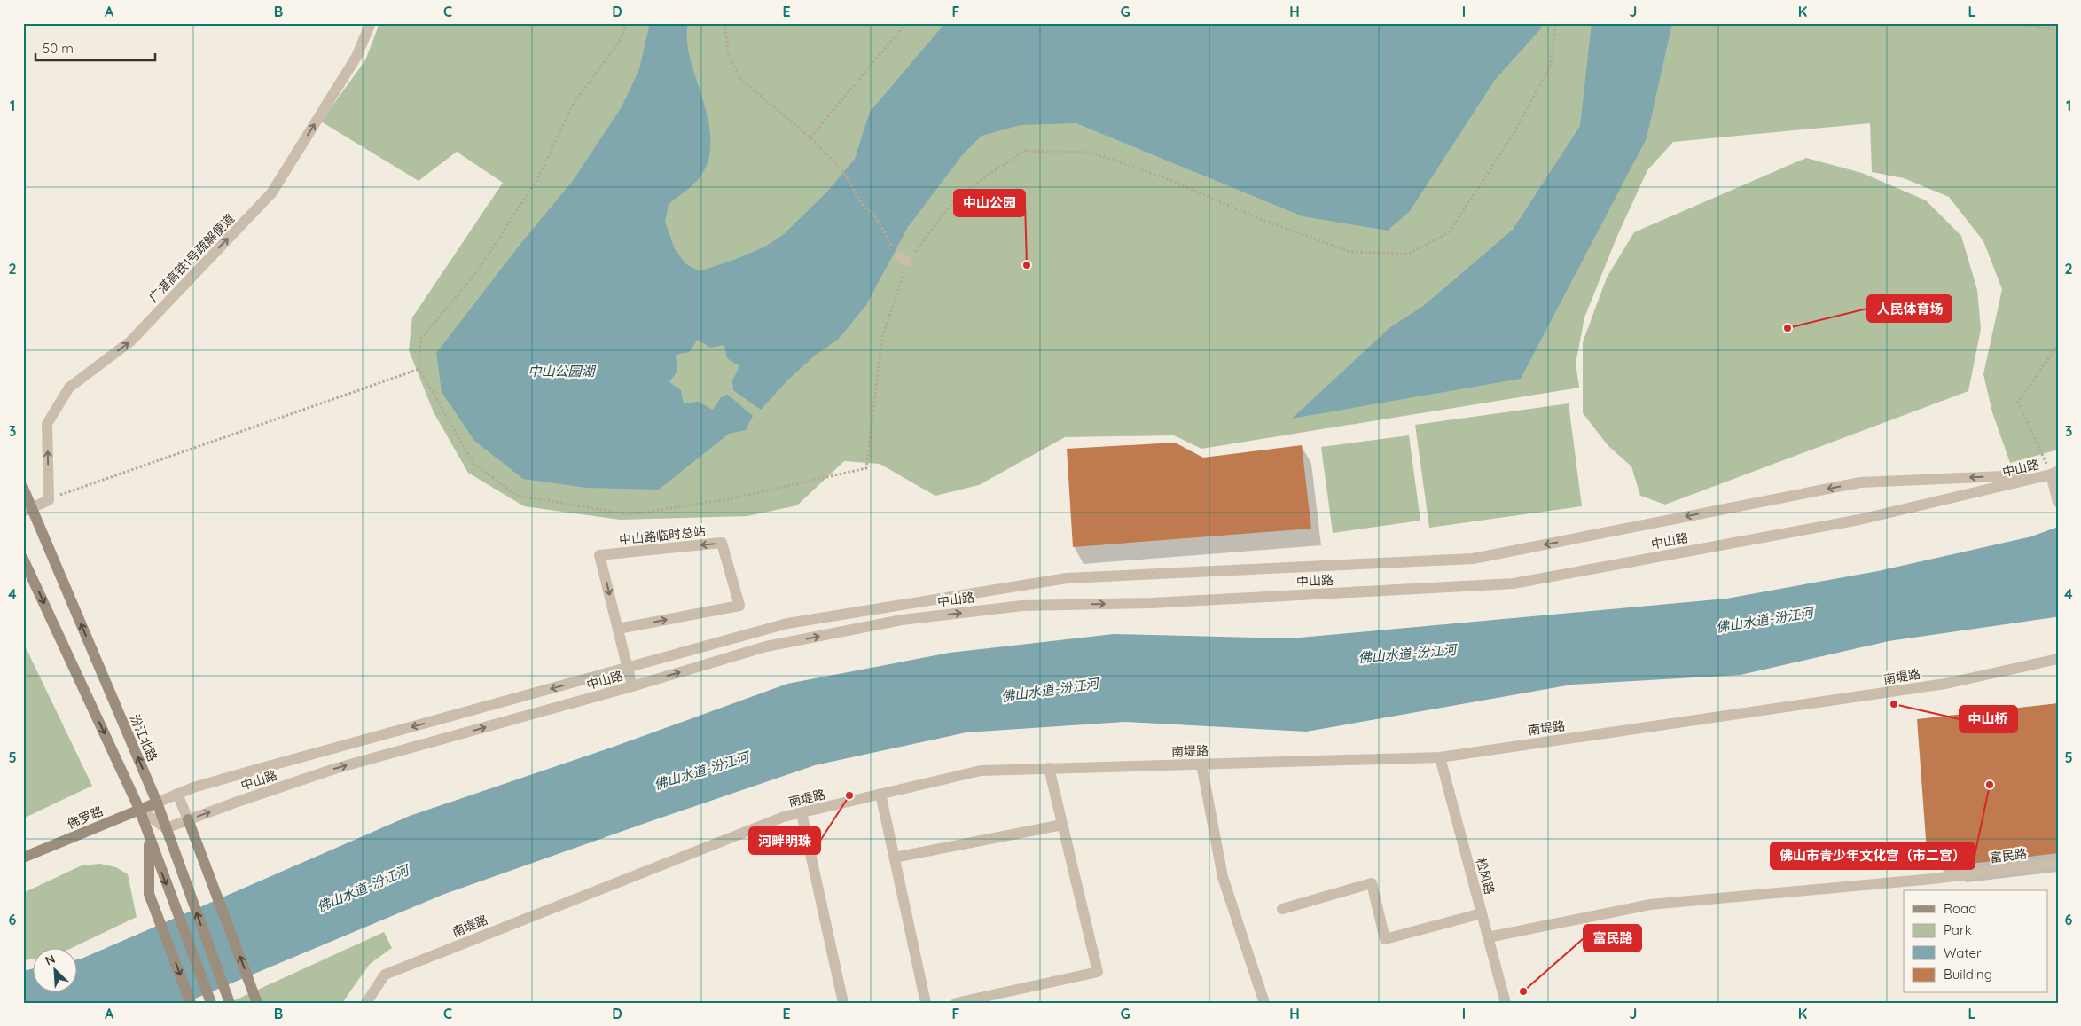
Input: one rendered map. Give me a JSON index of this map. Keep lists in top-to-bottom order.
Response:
{
  "streets": {
    "main road": ["汾江北路", "佛罗路"],
    "street": [
      "广湛高铁1号疏解便道",
      "中山路",
      "中山路临时总站",
      "南堤路",
      "富民路",
      "松风路"
    ]
  },
  "crossings": [
    ["中山路", "汾江北路"],
    ["中山路", "佛罗路"],
    ["南堤路", "松风路"],
    ["汾江北路", "佛罗路"],
    ["富民路", "松风路"]
  ],
  "one_way": ["广湛高铁1号疏解便道"],
  "water": ["中山公园湖", "佛山水道-汾江河"],
  "places": [
    "中山公园",
    "人民体育场",
    "中山桥",
    "佛山市青少年文化宫（市二宫）",
    "河畔明珠",
    "富民路"
  ],
  "legend": [
    "Road",
    "Park",
    "Water",
    "Building"
  ],
  "scale_bar": "50 m",
  "north": "top left",
  "grid": {
    "columns": [
      "A",
      "B",
      "C",
      "D",
      "E",
      "F",
      "G",
      "H",
      "I",
      "J",
      "K",
      "L"
    ],
    "rows": [
      "1",
      "2",
      "3",
      "4",
      "5",
      "6"
    ]
  }
}
